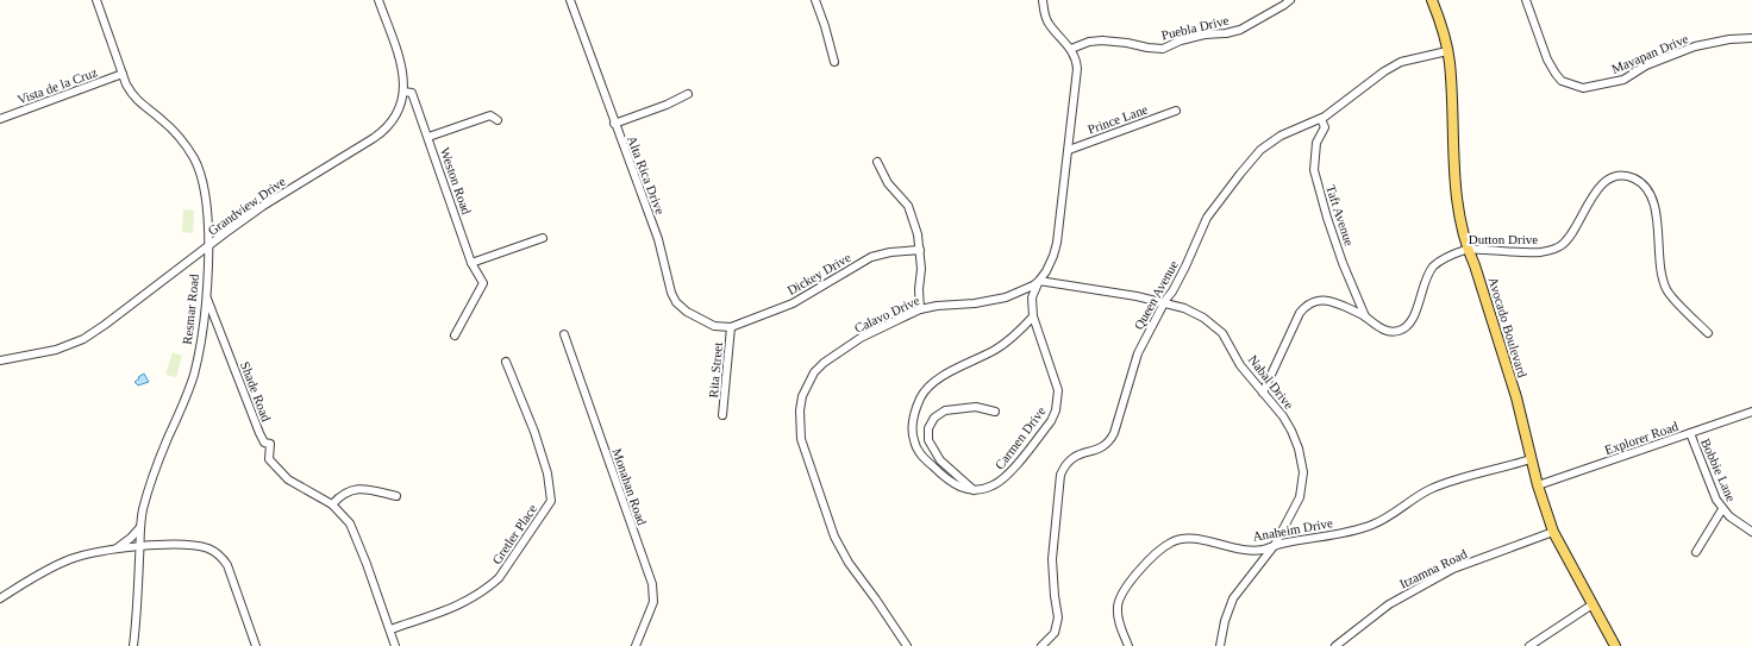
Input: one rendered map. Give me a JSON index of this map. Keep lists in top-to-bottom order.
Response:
{
  "streets": {
    "main road": ["Avocado Boulevard"],
    "street": [
      "Puebla Drive",
      "Mayapan Drive",
      "Vista de la Cruz",
      "Prince Lane",
      "Alta Rica Drive",
      "Weston Road",
      "Grandview Drive",
      "Taft Avenue",
      "Dutton Drive",
      "Dickey Drive",
      "Queen Avenue",
      "Resmar Road",
      "Calavo Drive",
      "Rita Street",
      "Nabal Drive",
      "Shade Road",
      "Carmen Drive",
      "Explorer Road",
      "Bobbie Lane",
      "Monahan Road",
      "Anaheim Drive",
      "Gretler Place",
      "Itzamna Road"
    ]
  },
  "crossings": [
    ["Vista de la Cruz", "Resmar Road"],
    ["Alta Rica Drive", "Dickey Drive"],
    ["Alta Rica Drive", "Rita Street"],
    ["Weston Road", "Grandview Drive"],
    ["Grandview Drive", "Resmar Road"],
    ["Taft Avenue", "Dutton Drive"],
    ["Taft Avenue", "Queen Avenue"],
    ["Dutton Drive", "Avocado Boulevard"],
    ["Dutton Drive", "Nabal Drive"],
    ["Dickey Drive", "Rita Street"],
    ["Queen Avenue", "Avocado Boulevard"],
    ["Queen Avenue", "Nabal Drive"],
    ["Resmar Road", "Shade Road"],
    ["Calavo Drive", "Nabal Drive"],
    ["Calavo Drive", "Carmen Drive"],
    ["Avocado Boulevard", "Explorer Road"],
    ["Avocado Boulevard", "Anaheim Drive"],
    ["Avocado Boulevard", "Itzamna Road"],
    ["Nabal Drive", "Carmen Drive"],
    ["Nabal Drive", "Anaheim Drive"],
    ["Shade Road", "Gretler Place"],
    ["Explorer Road", "Bobbie Lane"]
  ]
}
